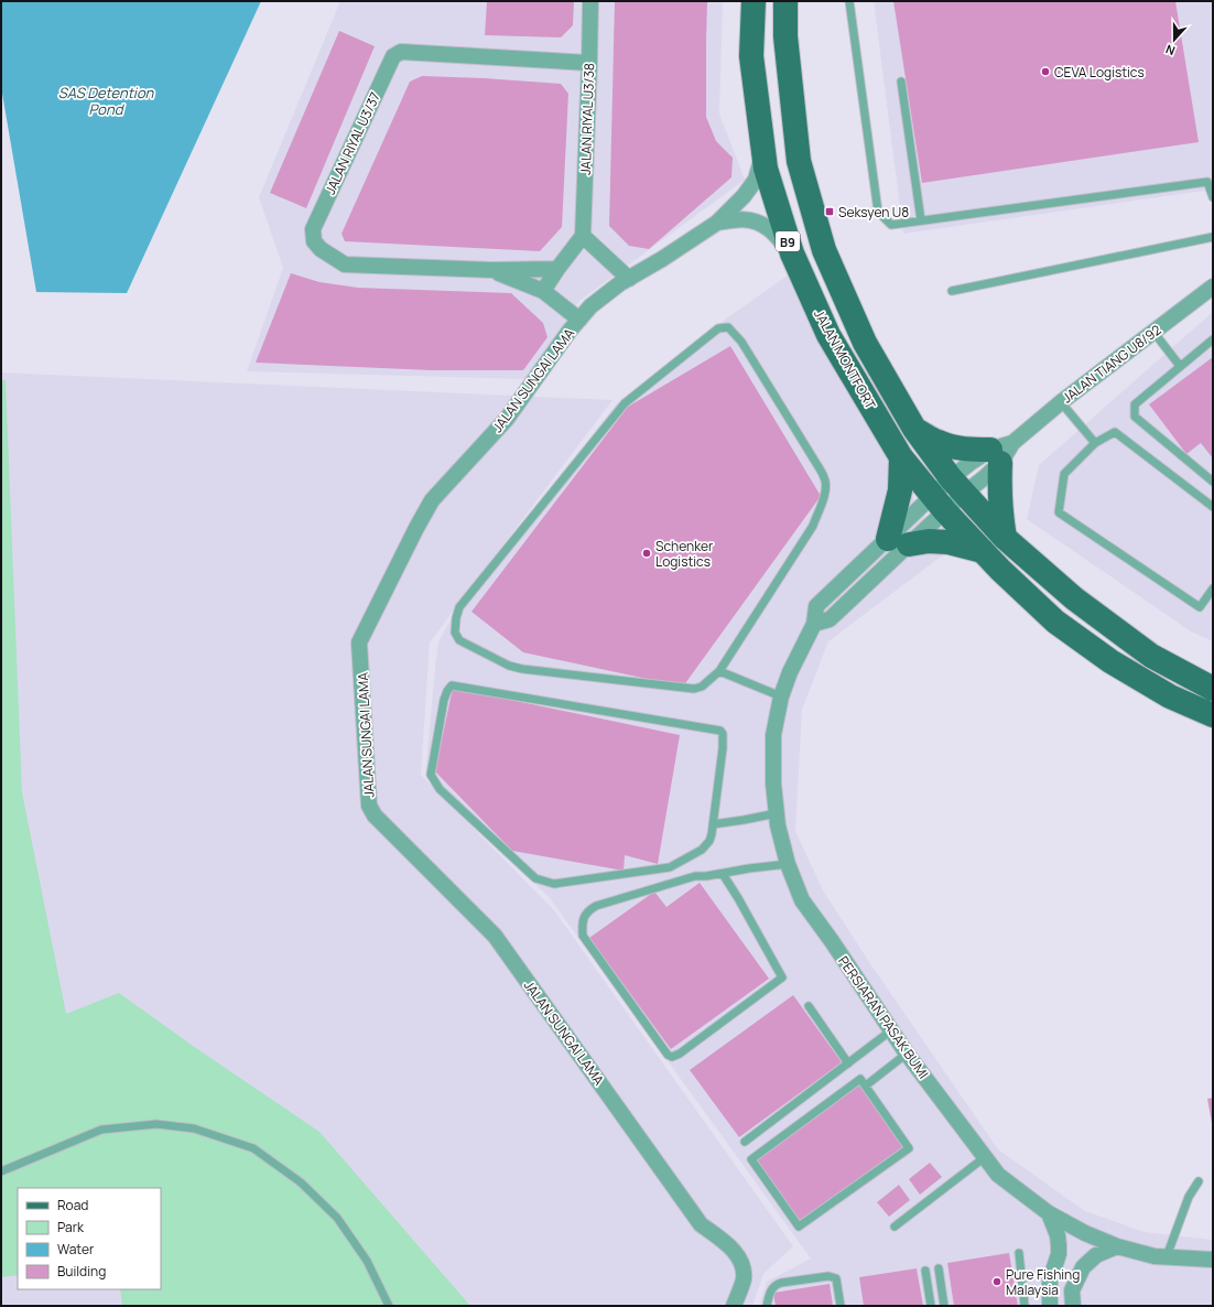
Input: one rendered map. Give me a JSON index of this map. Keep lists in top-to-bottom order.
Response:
{
  "streets": {
    "main road": ["B9", "JALAN MONTFORT"],
    "street": [
      "JALAN RIYAL U3/38",
      "JALAN RIYAL U3/37",
      "JALAN TIANG U8/92",
      "JALAN SUNGAI LAMA",
      "PERSIARAN PASAK BUMI"
    ]
  },
  "crossings": [
    ["JALAN RIYAL U3/38", "JALAN RIYAL U3/37"],
    ["JALAN MONTFORT", "JALAN TIANG U8/92"],
    ["JALAN MONTFORT", "PERSIARAN PASAK BUMI"],
    ["JALAN TIANG U8/92", "PERSIARAN PASAK BUMI"]
  ],
  "water": ["SAS Detention Pond"],
  "places": {
    "other": ["CEVA Logistics", "Schenker Logistics", "Pure Fishing Malaysia"],
    "transit": ["Seksyen U8"]
  },
  "legend": [
    "Road",
    "Park",
    "Water",
    "Building"
  ],
  "north": "bottom"
}
